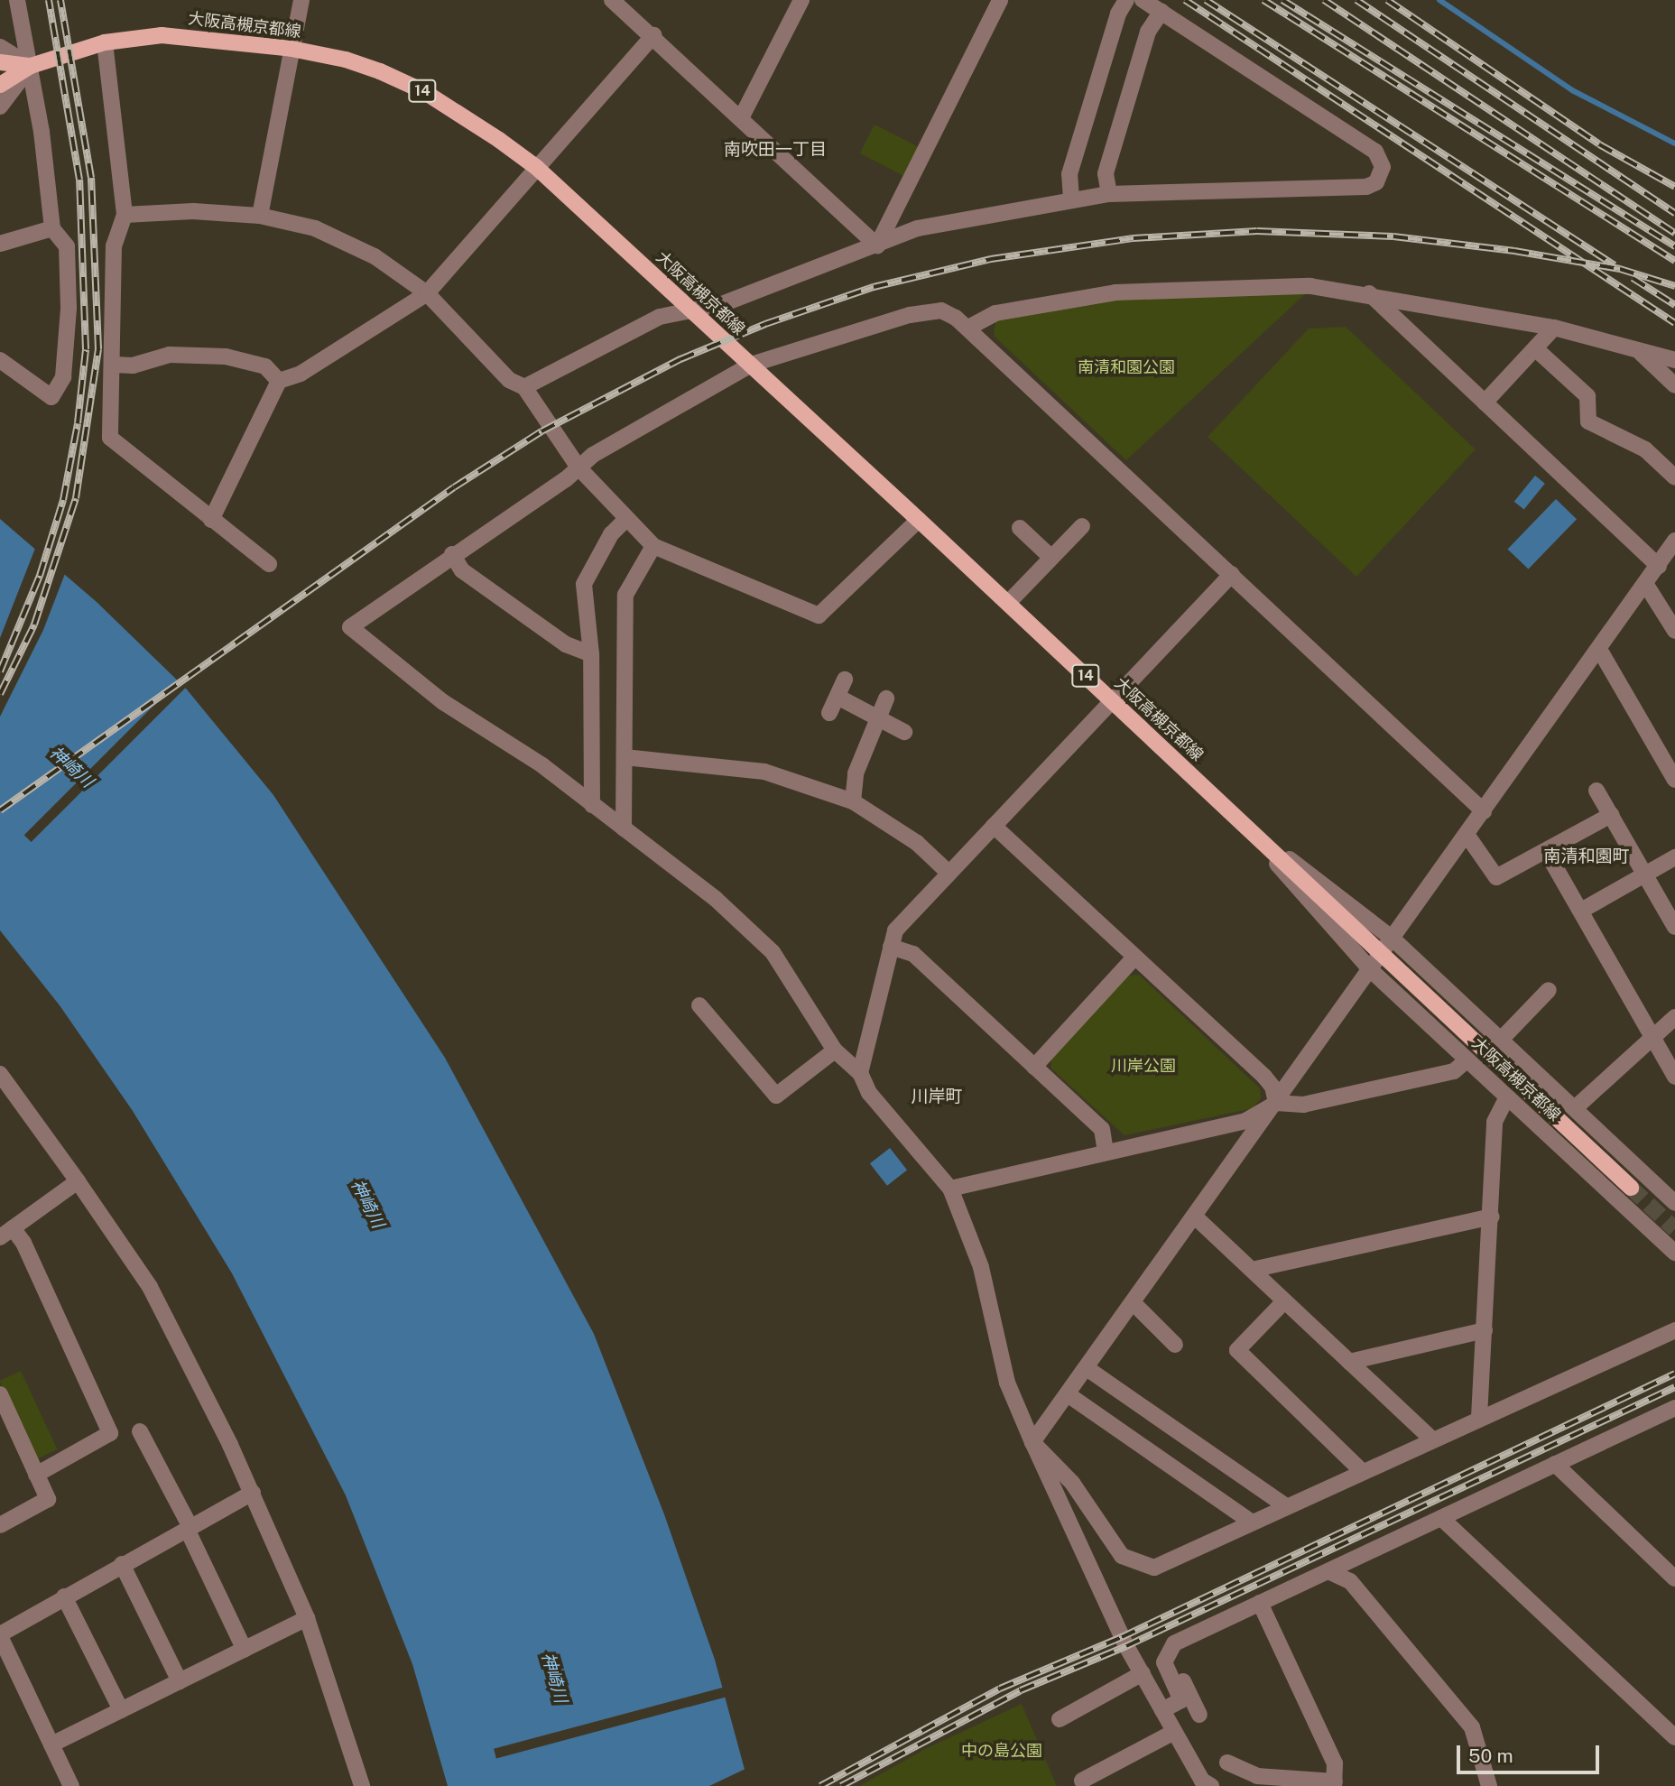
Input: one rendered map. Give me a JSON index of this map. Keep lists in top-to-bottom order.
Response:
{
  "streets": {
    "main road": ["大阪高槻京都線", "14"]
  },
  "districts": ["南吹田一丁目", "南清和園町", "川岸町"],
  "water": ["神崎川"],
  "parks": ["南清和園公園", "川岸公園", "中の島公園"],
  "scale_bar": "50 m"
}
